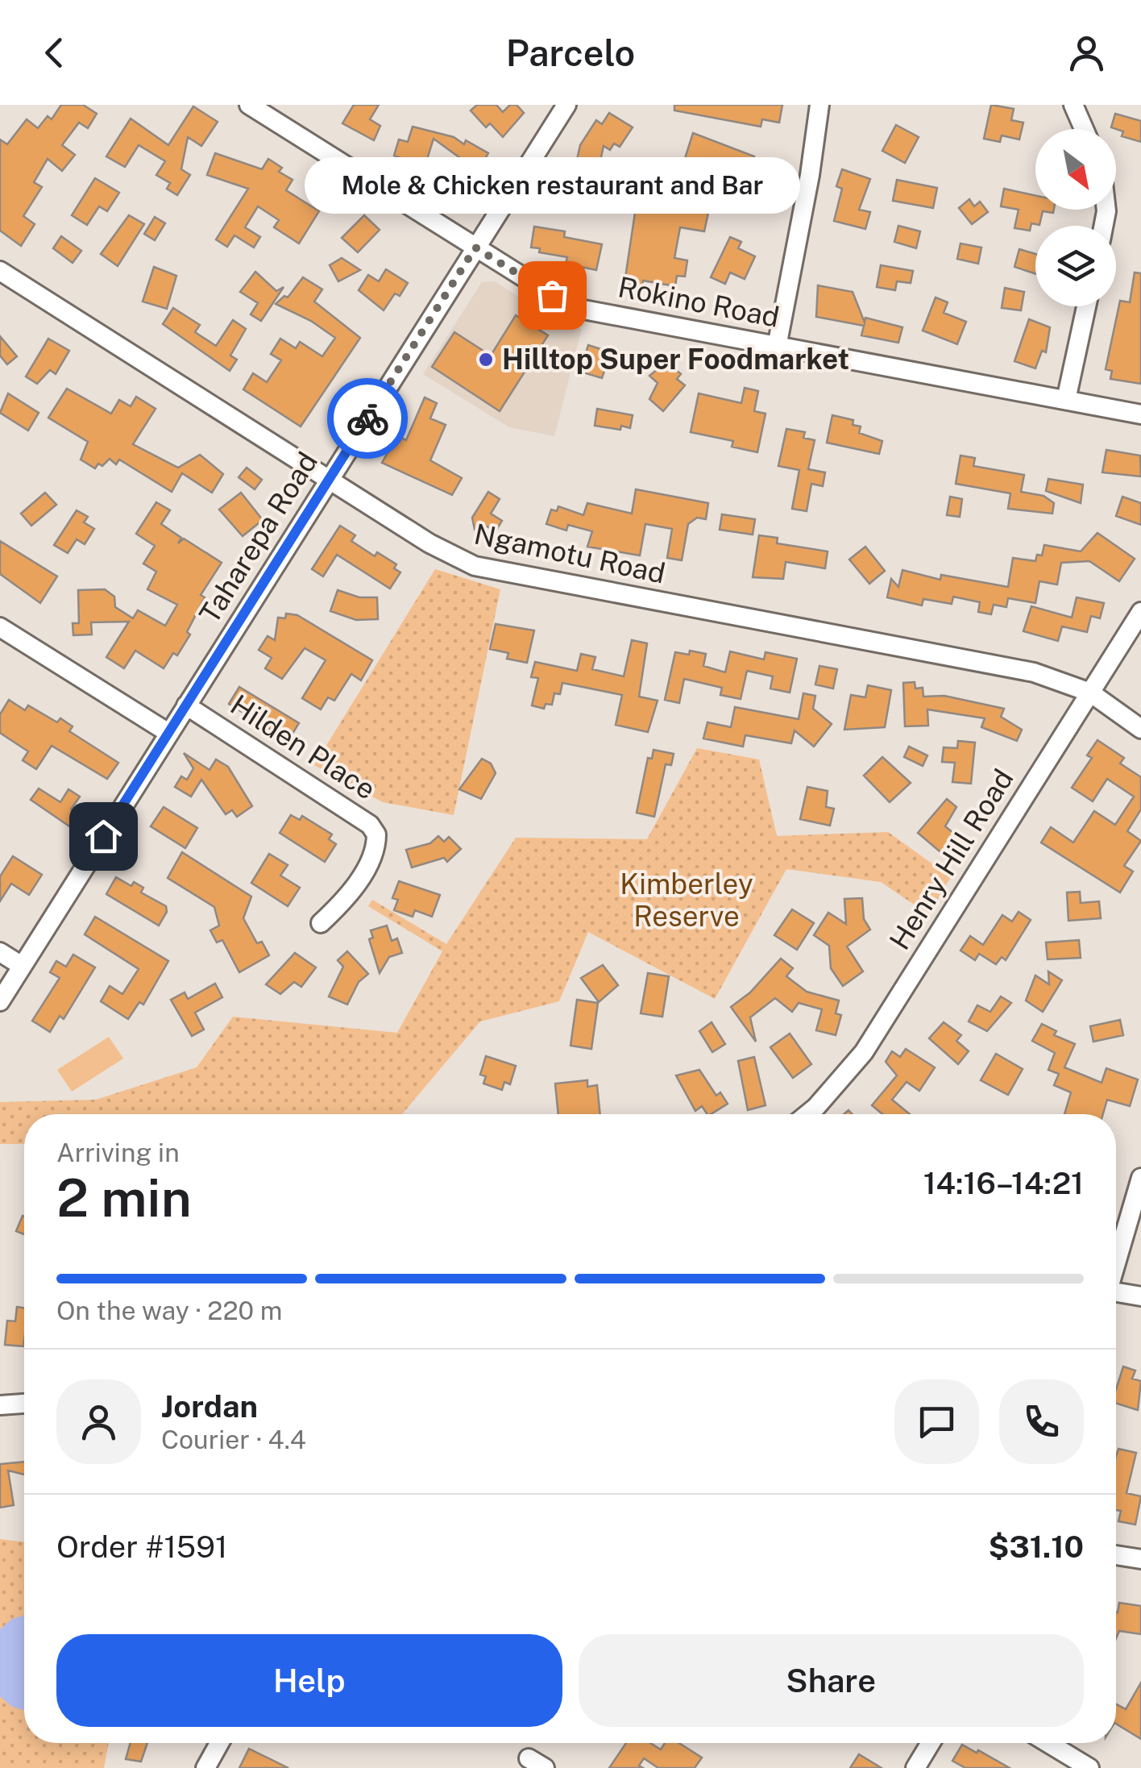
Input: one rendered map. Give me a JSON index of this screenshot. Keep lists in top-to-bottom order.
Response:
{
  "streets": {
    "street": [
      "Rokino Road",
      "Taharepa Road",
      "Ngamotu Road",
      "Hilden Place",
      "Henry Hill Road"
    ]
  },
  "crossings": [
    ["Rokino Road", "Taharepa Road"],
    ["Taharepa Road", "Ngamotu Road"],
    ["Taharepa Road", "Hilden Place"],
    ["Ngamotu Road", "Henry Hill Road"]
  ],
  "parks": ["Kimberley Reserve"],
  "places": ["Mole & Chicken restaurant and Bar", "Hilltop Super Foodmarket"],
  "north": "bottom right",
  "page": {
    "header": "Parcelo",
    "bubble": "Mole & Chicken restaurant and Bar",
    "heading": ["2 min", "Arriving in", "14:16–14:21"],
    "panel": [
      "Jordan",
      "Courier · 4.4",
      "Order #1591",
      "$31.10"
    ],
    "bar": "On the way · 220 m",
    "buttons": ["Help", "Share"]
  }
}
